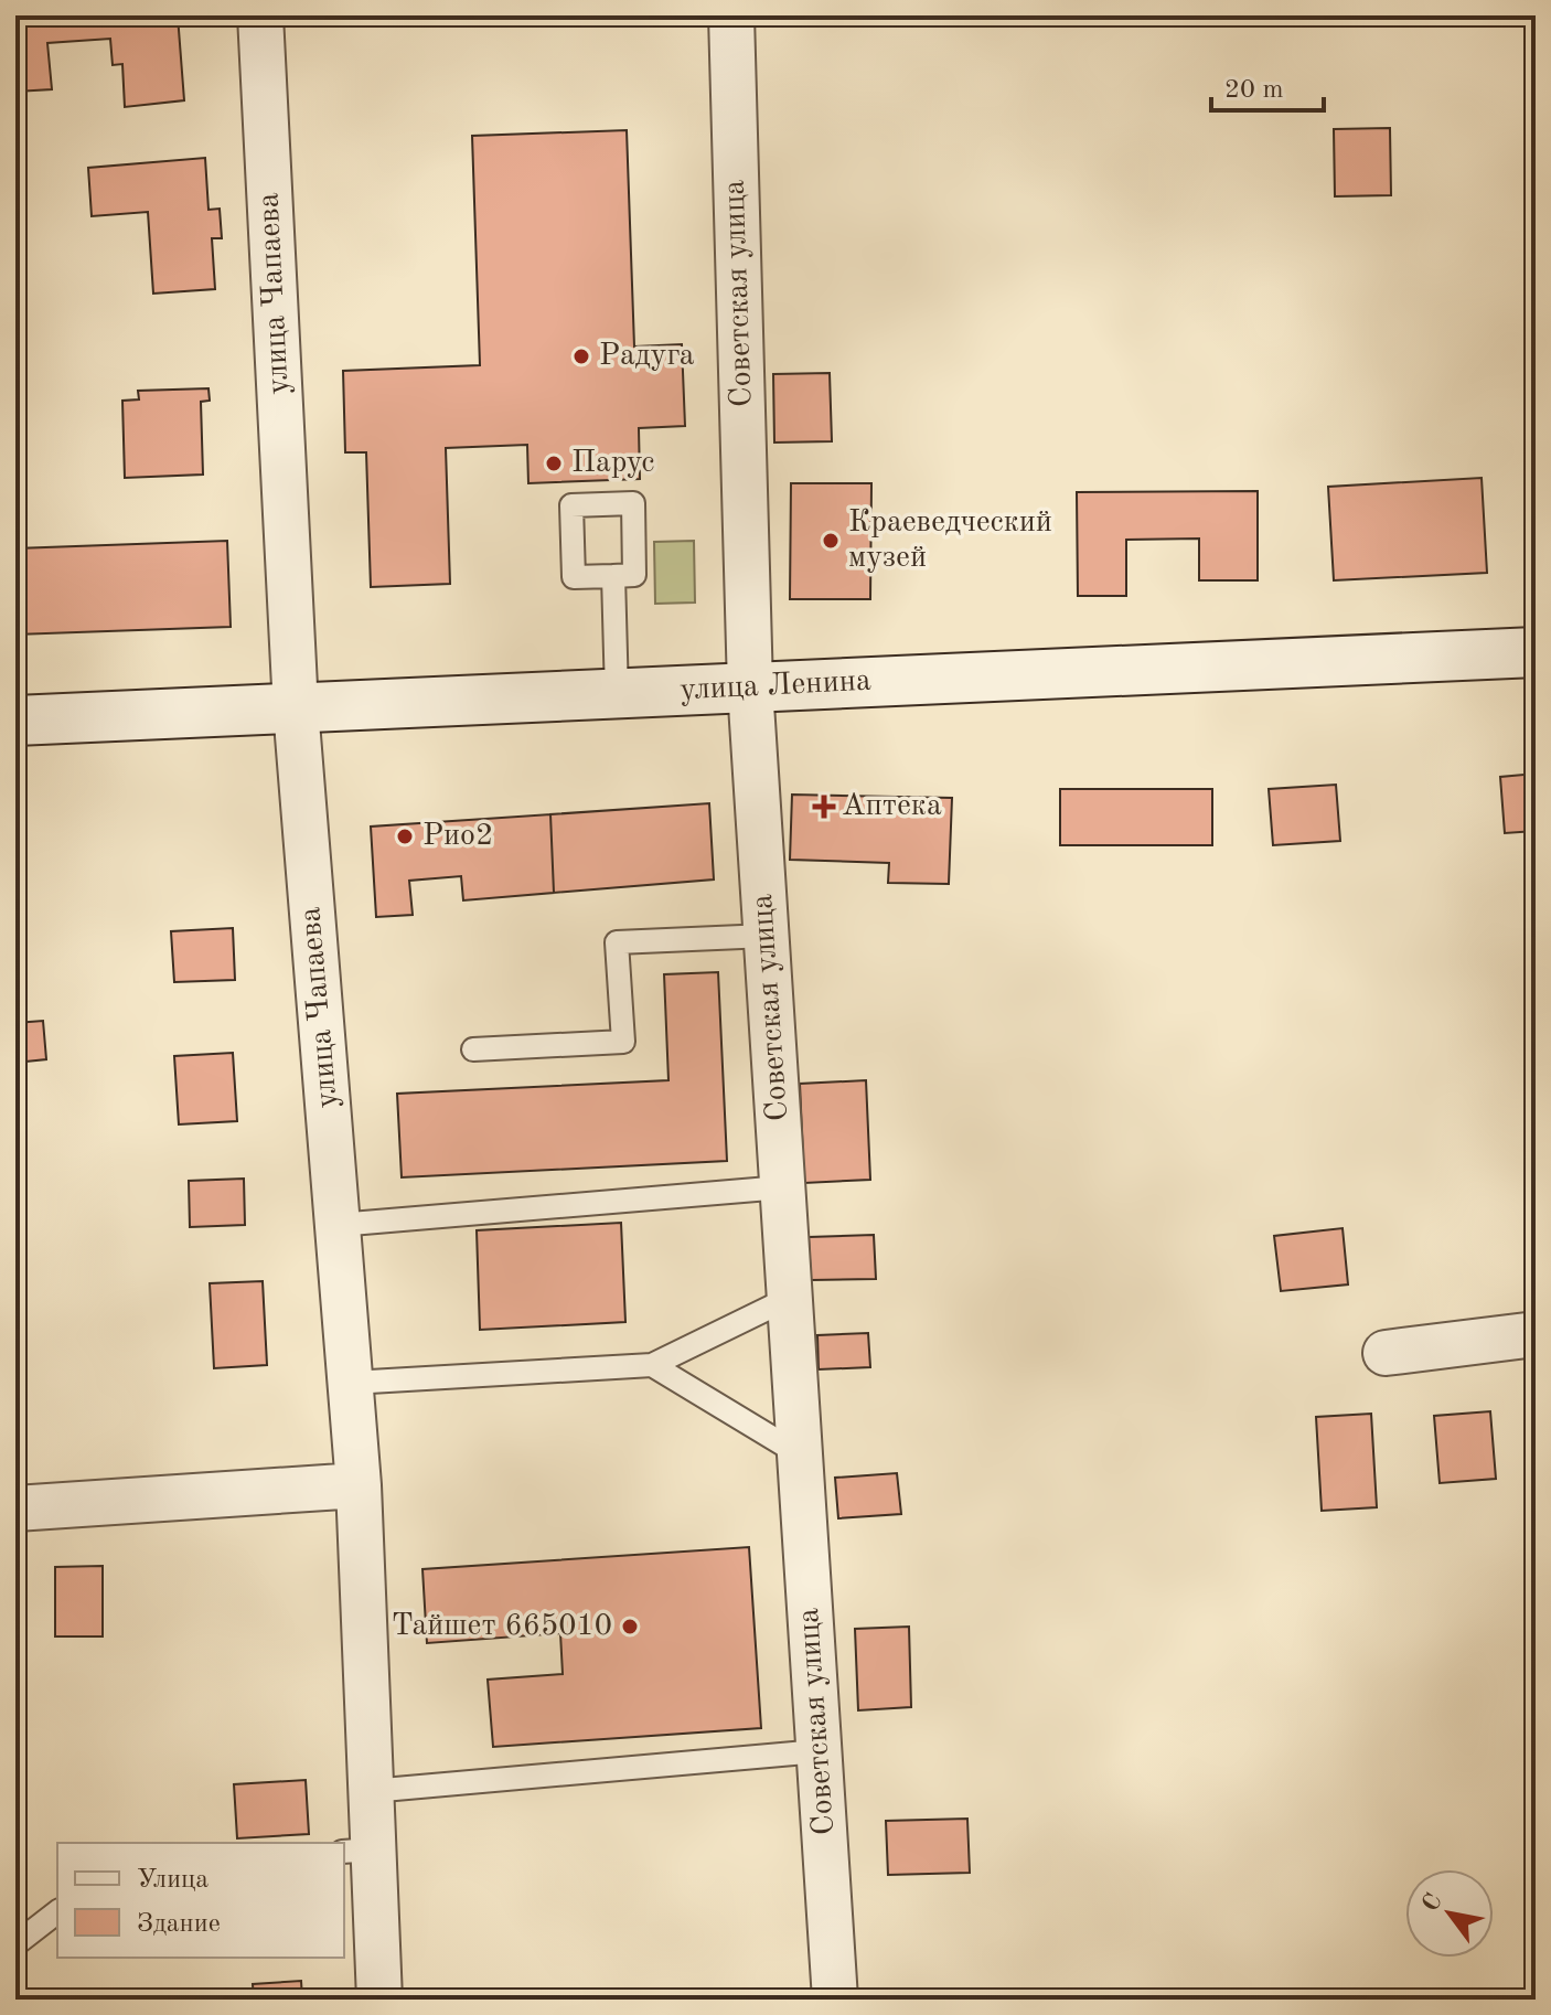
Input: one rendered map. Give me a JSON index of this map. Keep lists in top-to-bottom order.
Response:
{
  "streets": {
    "main road": ["улица Ленина"],
    "street": ["улица Чапаева", "Советская улица"]
  },
  "crossings": [
    ["улица Чапаева", "улица Ленина"],
    ["Советская улица", "улица Ленина"]
  ],
  "places": {
    "other": [
      "Радуга",
      "Парус",
      "Краеведческий музей",
      "Рио2",
      "Тайшет 665010"
    ],
    "health": ["Аптека"]
  },
  "legend": ["Улица", "Здание"],
  "scale_bar": "20 m",
  "north": "top left"
}
